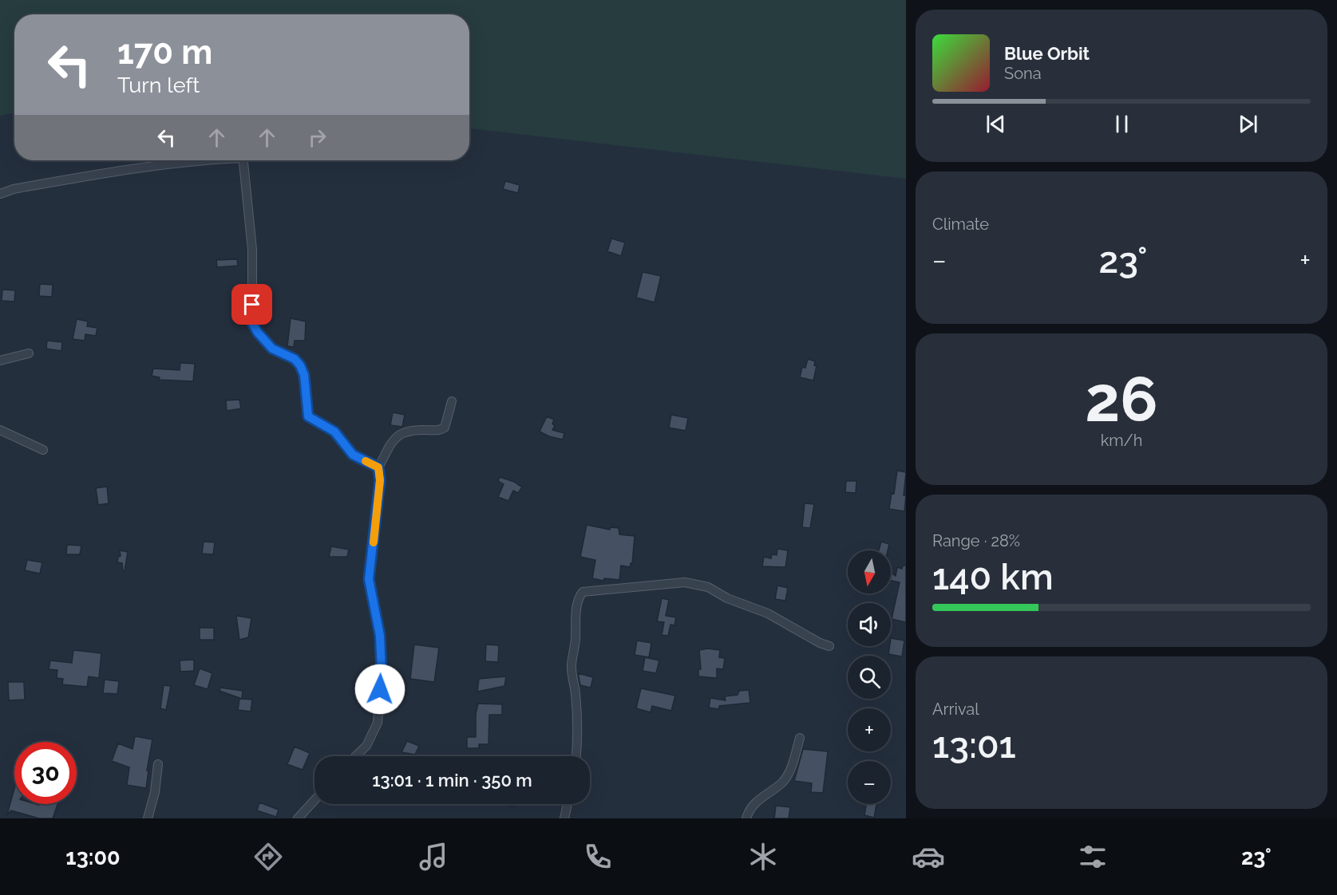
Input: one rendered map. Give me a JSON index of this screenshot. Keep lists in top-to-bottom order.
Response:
{
  "north": "bottom",
  "page": {
    "turn": ["170 m", "Turn left"],
    "song": ["Blue Orbit", "Sona"],
    "tile": [
      "Climate",
      ["26", "km/h"],
      ["Range · 28%", "140 km"],
      ["Arrival", "13:01"]
    ],
    "heat": ["−", "23°", "+"],
    "map_buttons": ["+", "−"],
    "limit": "30",
    "trip": "13:01 · 1 min · 350 m",
    "tabs": ["13:00", "23°"]
  }
}
